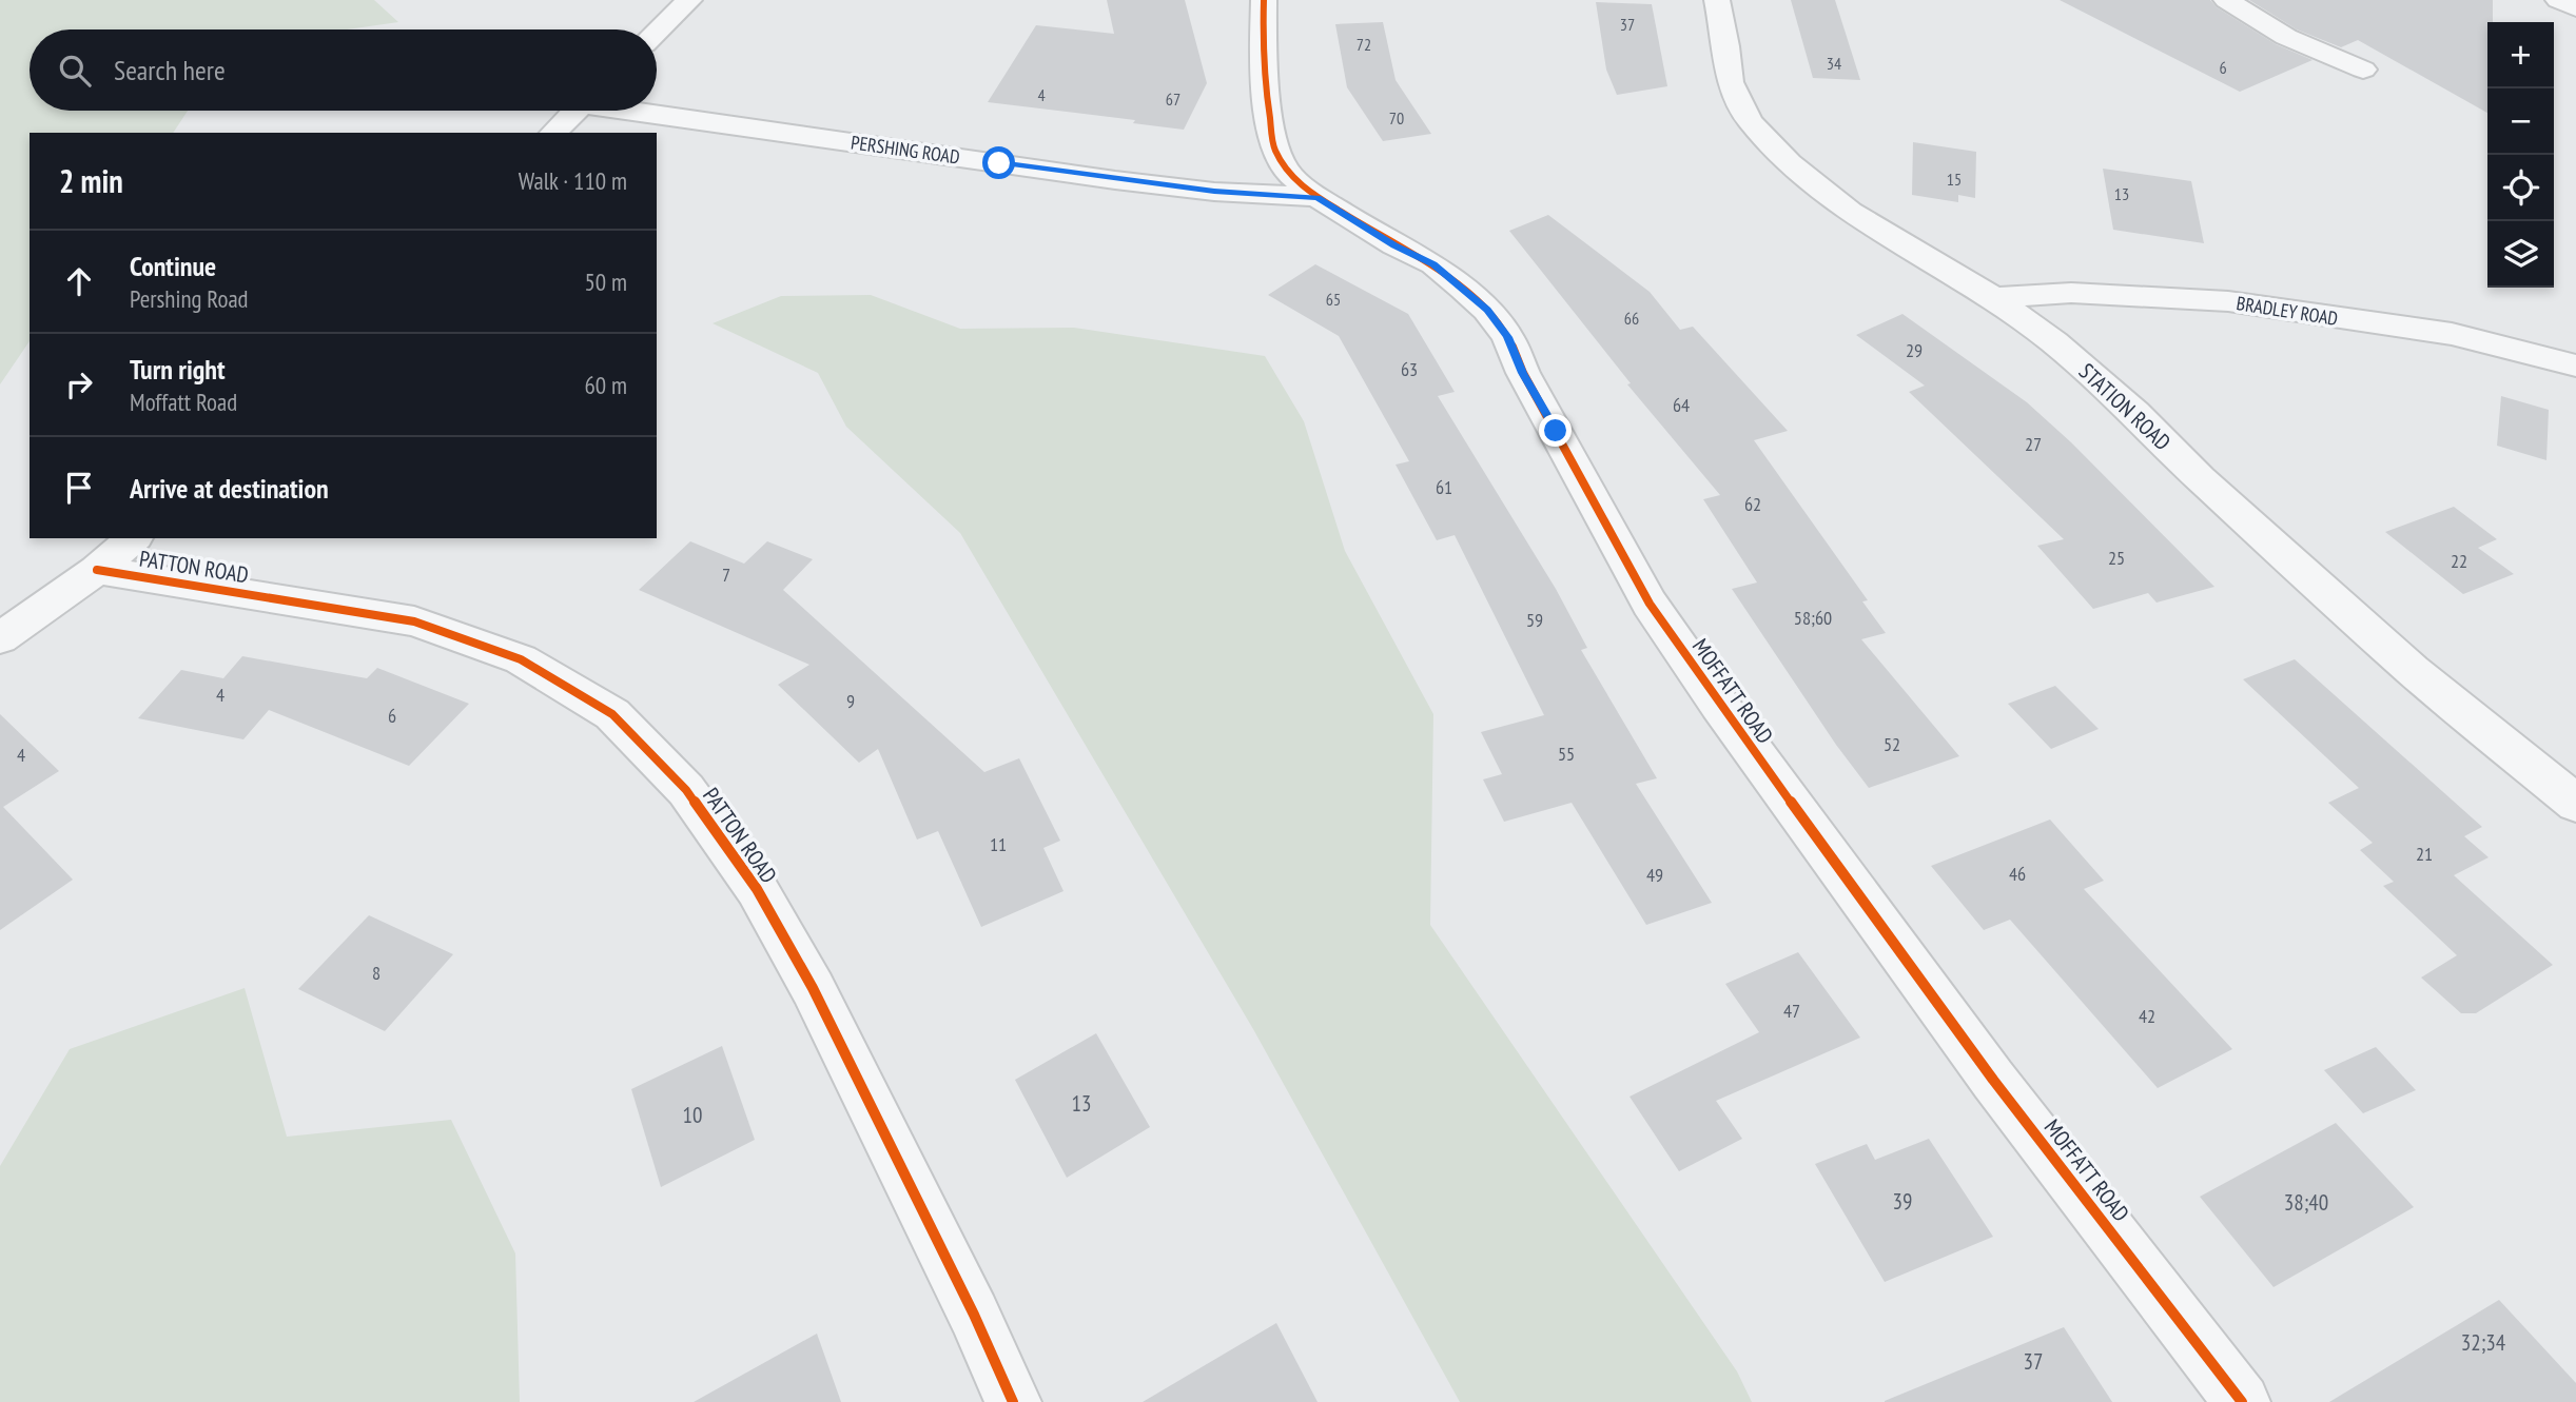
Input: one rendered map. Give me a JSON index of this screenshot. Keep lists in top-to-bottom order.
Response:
{
  "streets": {
    "street": [
      "PERSHING ROAD",
      "BRADLEY ROAD",
      "STATION ROAD",
      "PATTON ROAD",
      "MOFFATT ROAD"
    ]
  },
  "crossings": [
    ["PERSHING ROAD", "MOFFATT ROAD"],
    ["BRADLEY ROAD", "STATION ROAD"]
  ],
  "house_numbers": [
    "37",
    "72",
    "34",
    "6",
    "4",
    "67",
    "70",
    "15",
    "13",
    "65",
    "66",
    "29",
    "63",
    "64",
    "27",
    "61",
    "62",
    "25",
    "22",
    "7",
    "58;60",
    "59",
    "4",
    "9",
    "6",
    "52",
    "55",
    "4",
    "11",
    "21",
    "46",
    "49",
    "8",
    "47",
    "42",
    "13",
    "10",
    "39",
    "38;40",
    "32;34",
    "37"
  ],
  "page": {
    "map_buttons": ["+", "−"],
    "search": "Search here",
    "heading": ["2 min", "Walk · 110 m"],
    "list": [
      ["Continue", "Pershing Road", "50 m"],
      ["Turn right", "Moffatt Road", "60 m"],
      "Arrive at destination"
    ]
  }
}
